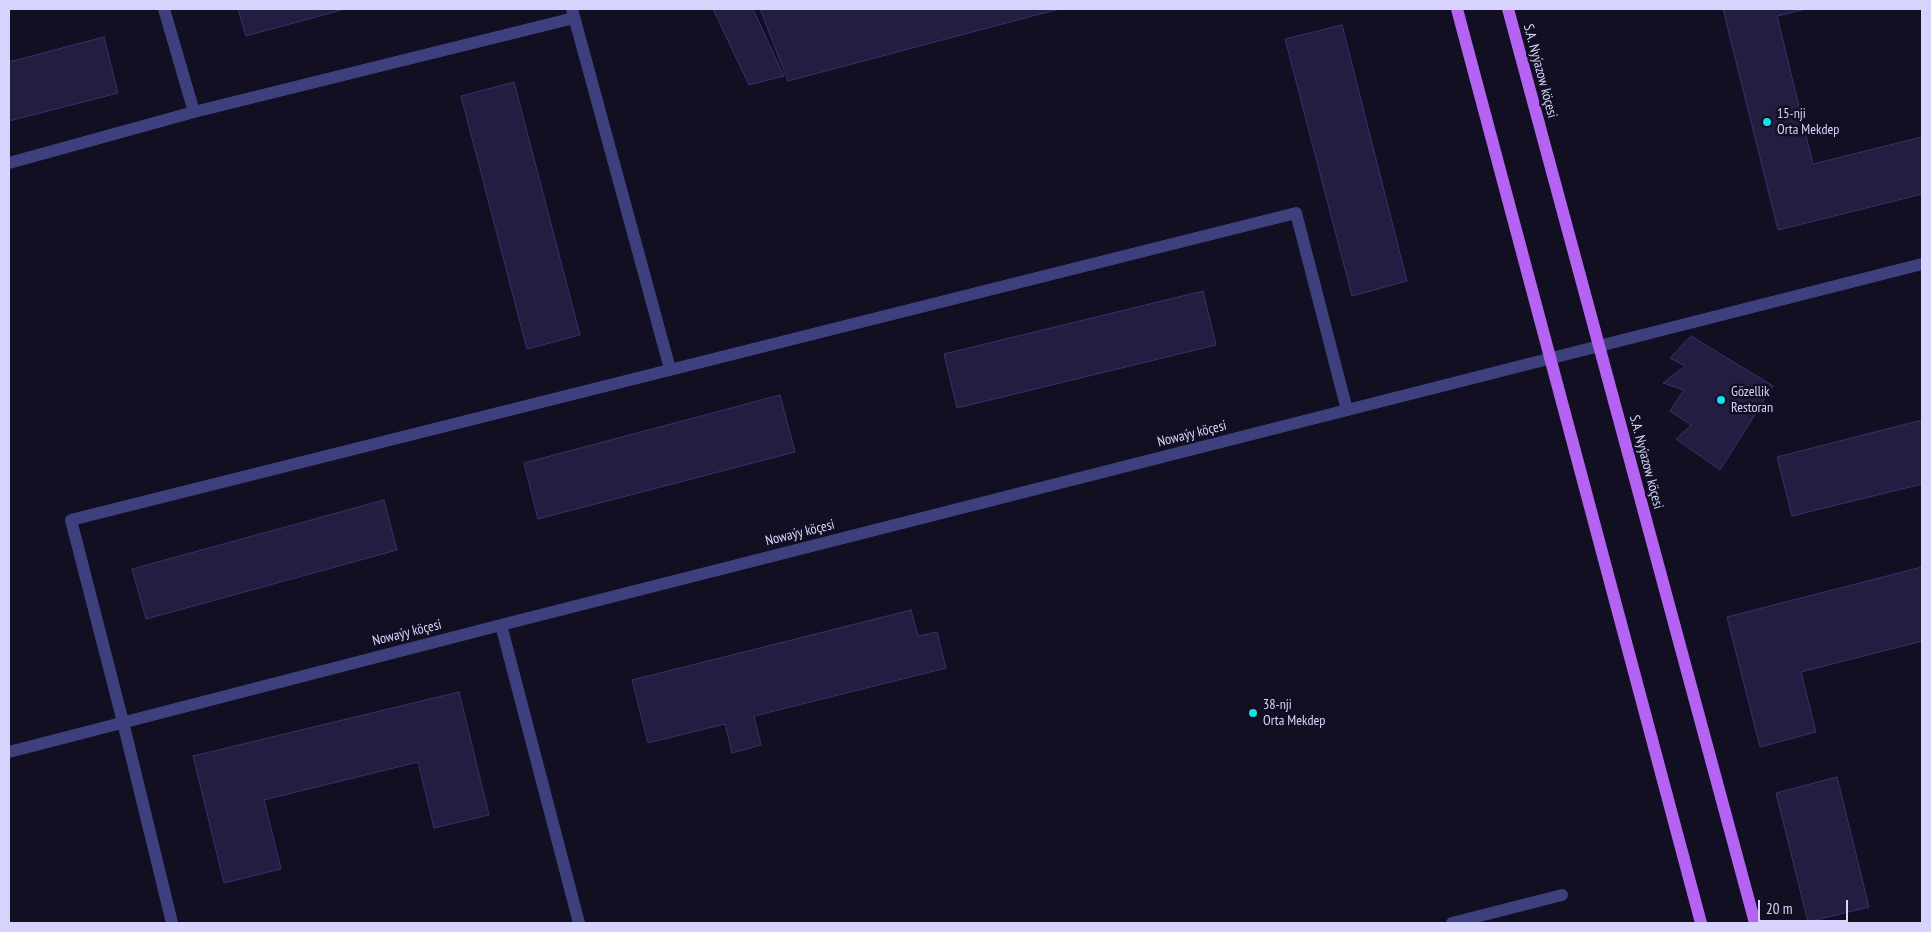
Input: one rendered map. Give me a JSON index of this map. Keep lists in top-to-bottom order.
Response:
{
  "streets": {
    "main road": ["S.A. Nyýazow köçesi"],
    "street": ["Nowaýy köçesi"]
  },
  "crossings": [
    ["S.A. Nyýazow köçesi", "Nowaýy köçesi"]
  ],
  "places": ["15-nji Orta Mekdep", "Gözellik Restoran", "38-nji Orta Mekdep"],
  "scale_bar": "20 m"
}
